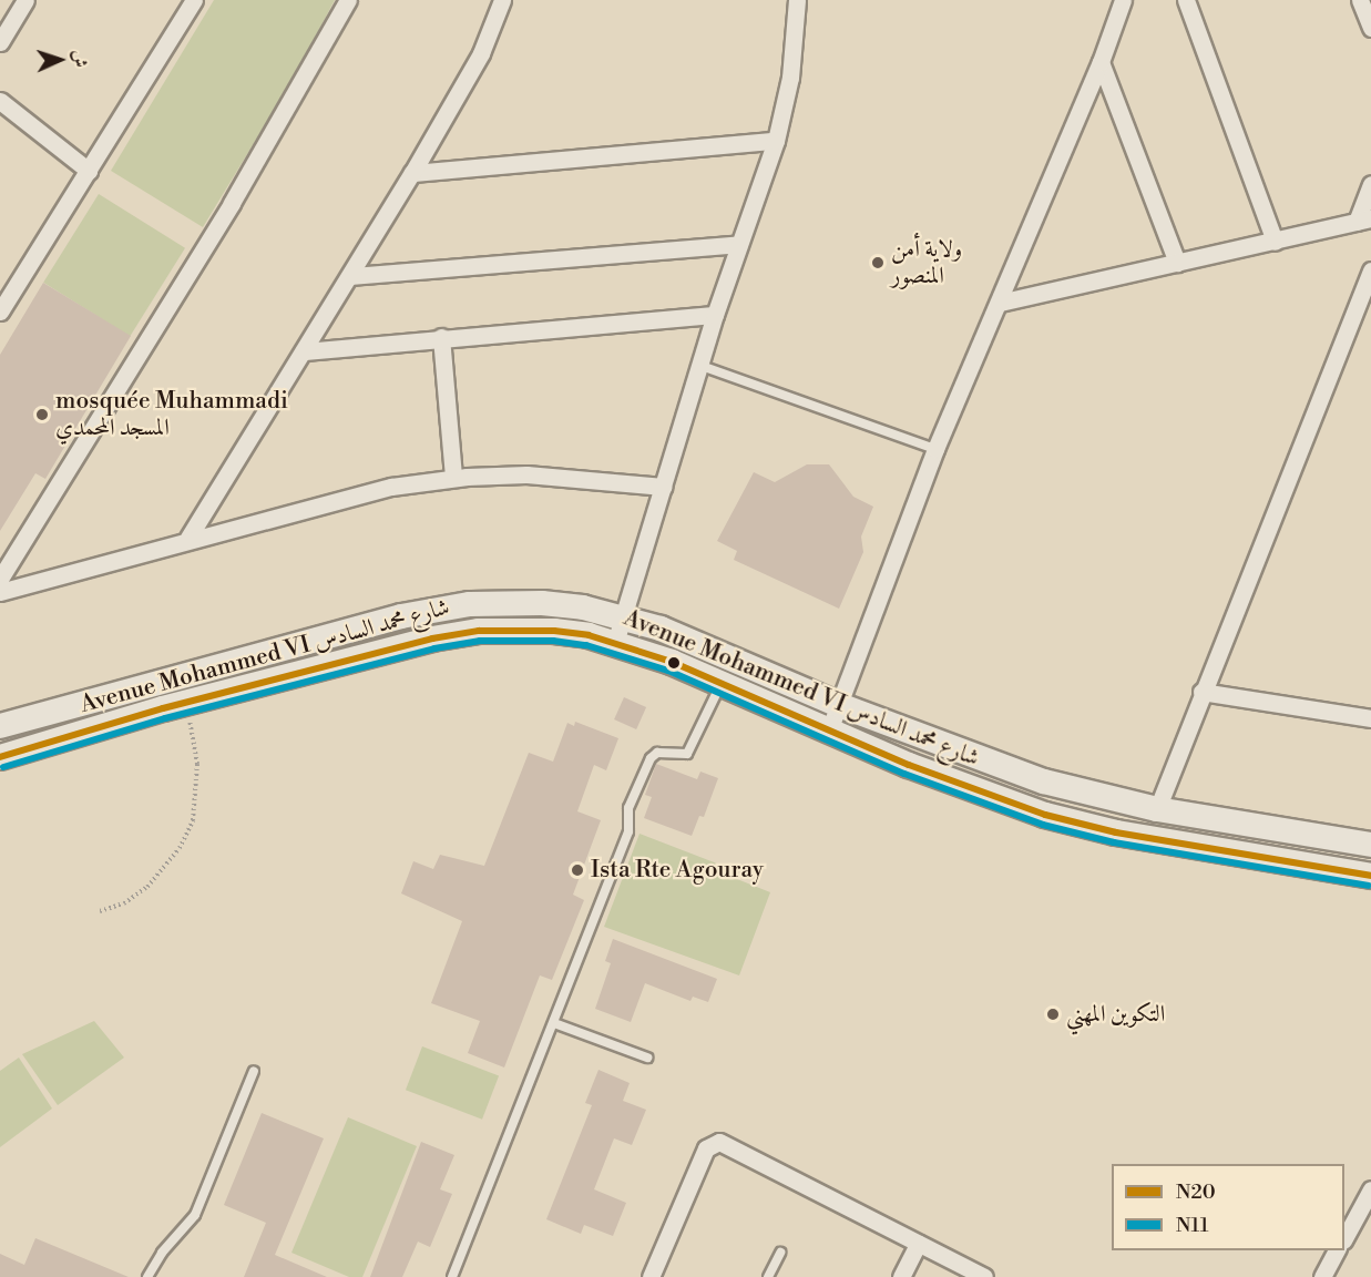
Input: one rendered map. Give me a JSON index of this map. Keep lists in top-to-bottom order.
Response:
{
  "streets": {
    "main road": ["Avenue Mohammed VI شارع محمد السادس"]
  },
  "places": [
    "ولاية أمن المنصور",
    "mosquée Muhammadi المسجد المحمدي",
    "Ista Rte Agouray",
    "التكوين المهني"
  ],
  "lines": ["transit line N20", "transit line N11"],
  "legend": ["N20", "N11"],
  "north": "right"
}
